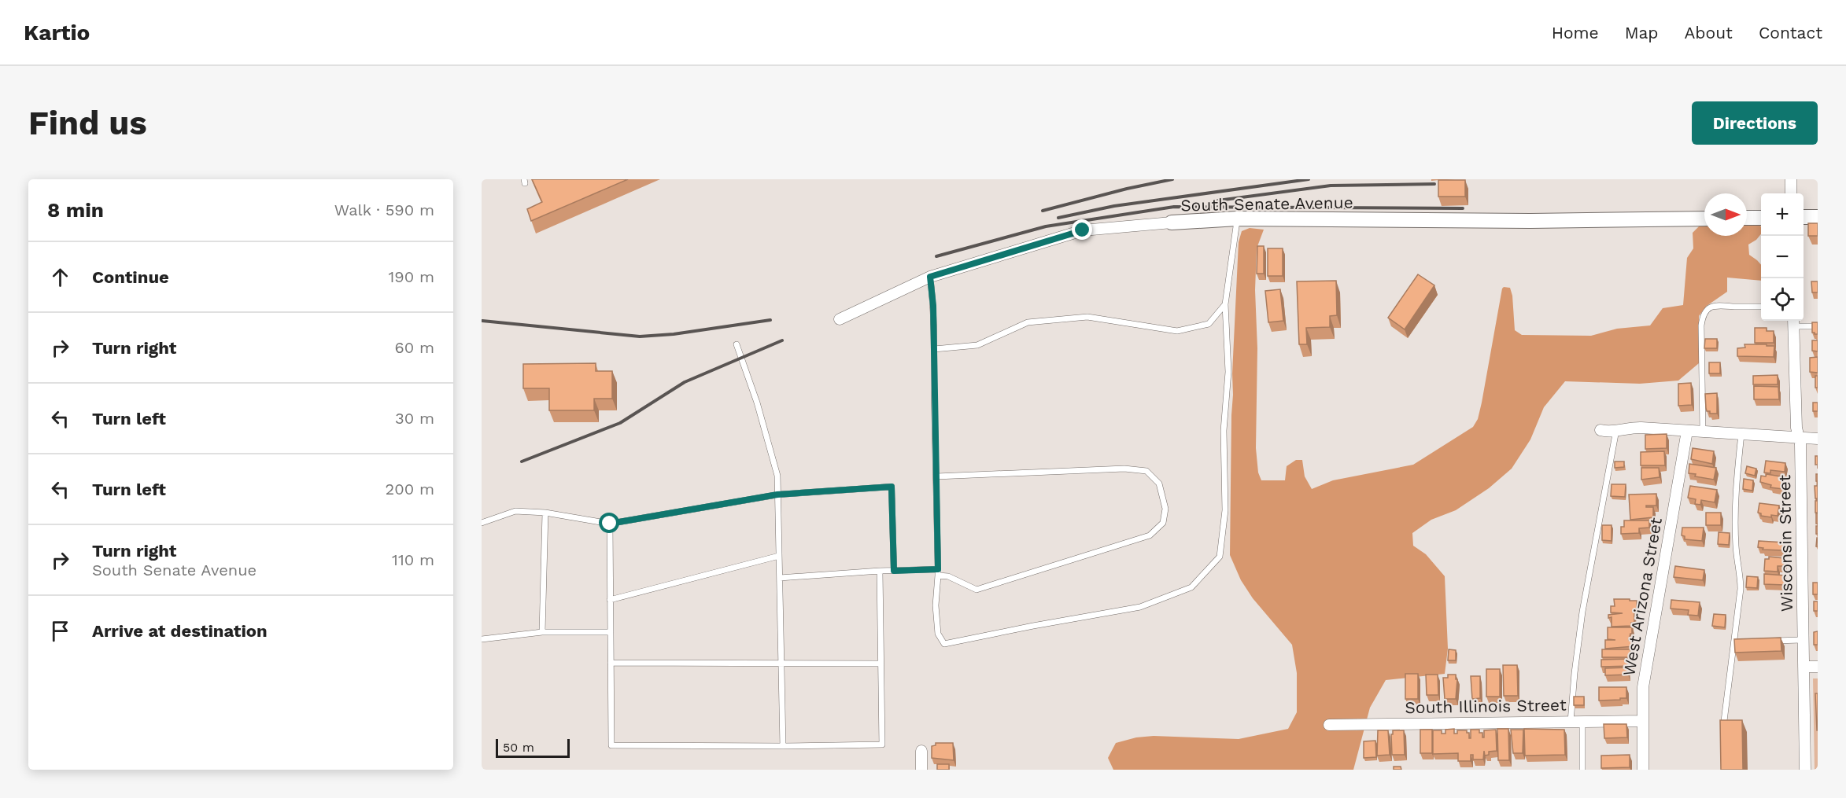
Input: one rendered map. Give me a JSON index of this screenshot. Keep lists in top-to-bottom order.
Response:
{
  "streets": {
    "street": [
      "South Senate Avenue",
      "Wisconsin Street",
      "West Arizona Street",
      "South Illinois Street"
    ]
  },
  "crossings": [
    ["West Arizona Street", "South Illinois Street"]
  ],
  "scale_bar": "50 m",
  "north": "right",
  "page": {
    "header": "Kartio",
    "nav": [
      "Home",
      "Map",
      "About",
      "Contact"
    ],
    "buttons": "Directions",
    "title": "Find us",
    "heading": ["8 min", "Walk · 590 m"],
    "map_buttons": ["+", "−"],
    "list": [
      ["Continue", "190 m"],
      ["Turn right", "60 m"],
      ["Turn left", "30 m"],
      ["Turn left", "200 m"],
      ["Turn right", "South Senate Avenue", "110 m"],
      "Arrive at destination"
    ],
    "scale": "50 m"
  }
}
